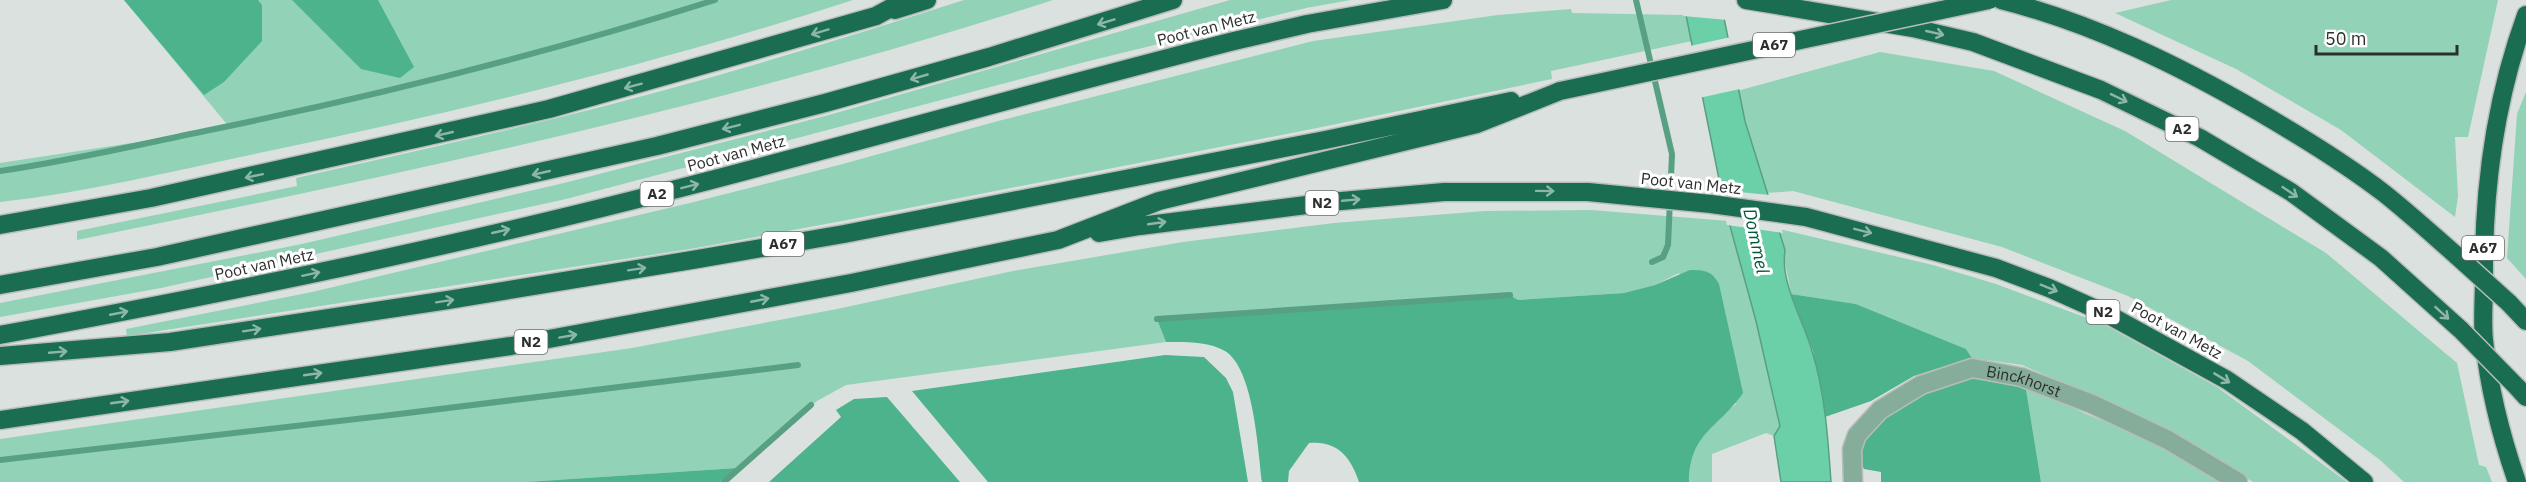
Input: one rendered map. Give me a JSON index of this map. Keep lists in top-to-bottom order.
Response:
{
  "streets": {
    "highway": [
      "Poot van Metz",
      "A67",
      "A2",
      "N2"
    ],
    "street": ["Binckhorst"]
  },
  "crossings": [
    ["Poot van Metz", "N2"],
    ["A67", "N2"]
  ],
  "water": ["Dommel"],
  "scale_bar": "50 m"
}
